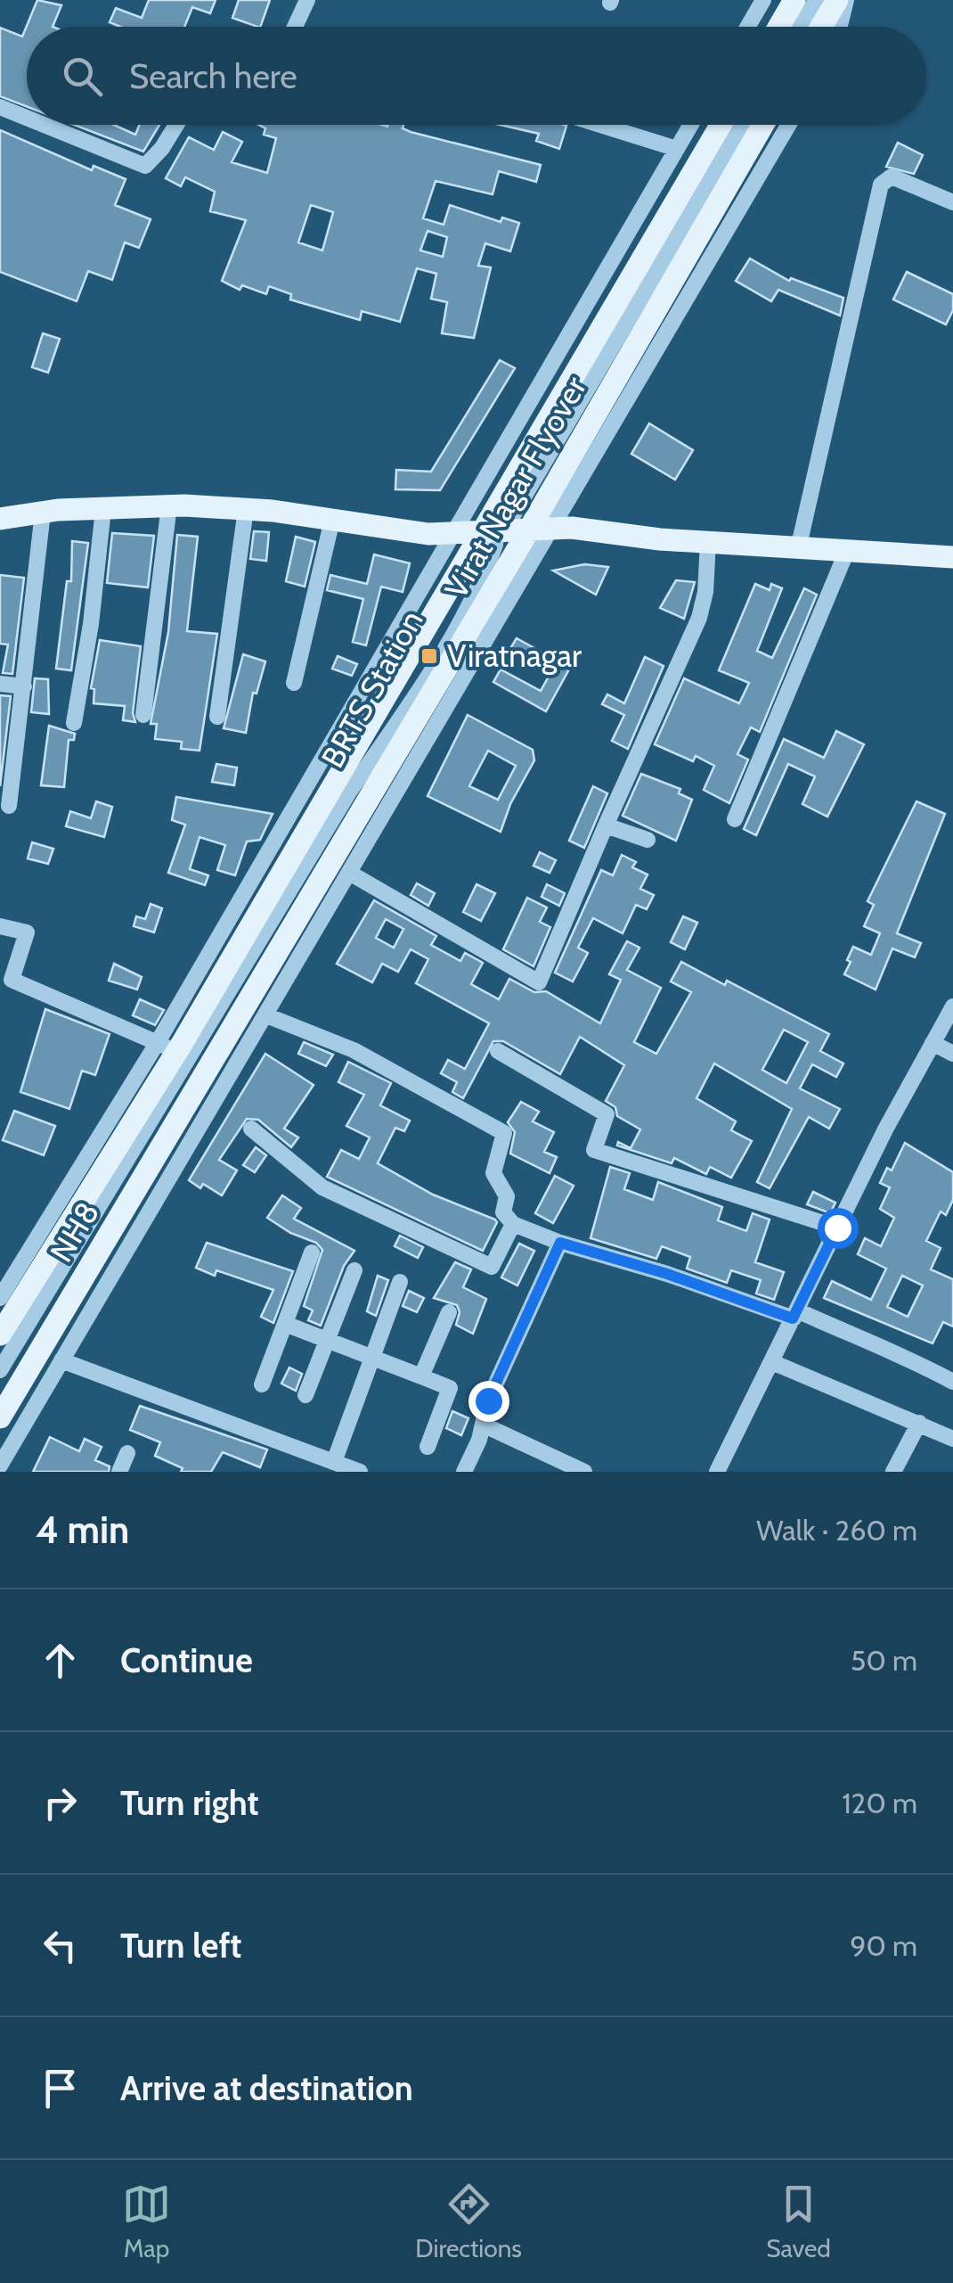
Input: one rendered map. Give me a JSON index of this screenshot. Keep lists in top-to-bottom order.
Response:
{
  "streets": {
    "main road": ["Virat Nagar Flyover", "NH8"],
    "street": ["BRTS Station"]
  },
  "crossings": [
    ["Virat Nagar Flyover", "NH8"]
  ],
  "places": {
    "transit": ["Viratnagar"]
  },
  "page": {
    "search": "Search here",
    "heading": ["4 min", "Walk · 260 m"],
    "list": [
      ["Continue", "50 m"],
      ["Turn right", "120 m"],
      ["Turn left", "90 m"],
      "Arrive at destination"
    ],
    "nav": ["Map", "Directions", "Saved"]
  }
}
